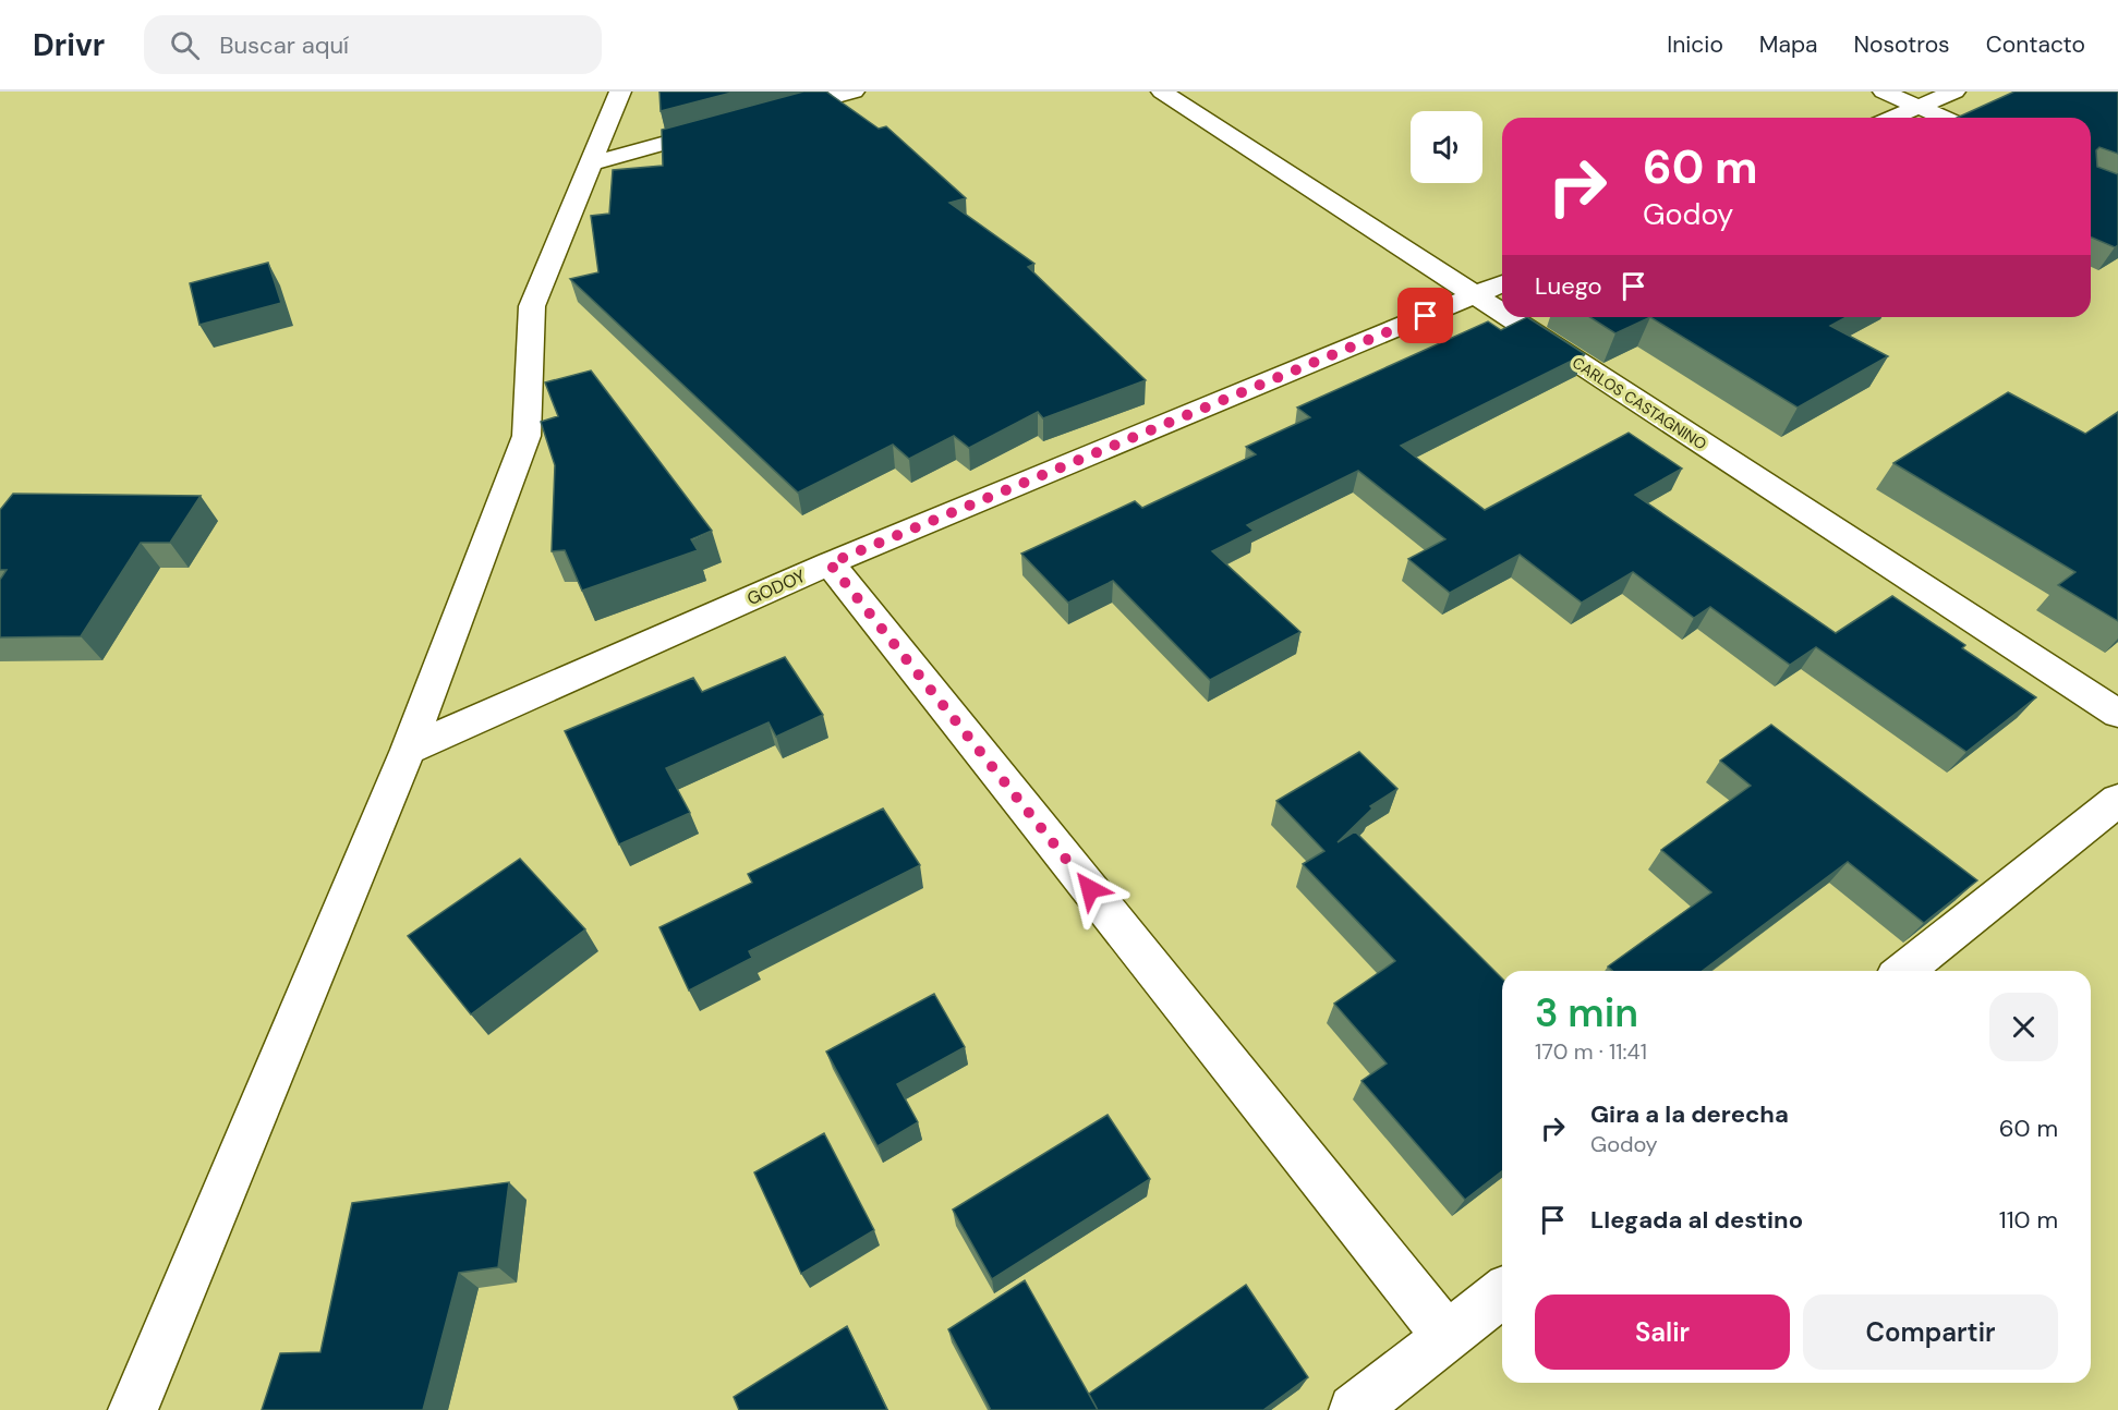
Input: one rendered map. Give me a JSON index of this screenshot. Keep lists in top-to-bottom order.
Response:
{
  "streets": {
    "street": ["CARLOS CASTAGNINO", "GODOY"]
  },
  "crossings": [
    ["CARLOS CASTAGNINO", "GODOY"]
  ],
  "page": {
    "header": "Drivr",
    "search": "Buscar aquí",
    "nav": [
      "Inicio",
      "Mapa",
      "Nosotros",
      "Contacto"
    ],
    "turn": ["60 m", "Godoy"],
    "then": "Luego",
    "heading": ["3 min", "170 m · 11:41"],
    "list": [
      {
        "name": "Gira a la derecha",
        "note": "Godoy",
        "value": "60 m"
      },
      {
        "name": "Llegada al destino",
        "value": "110 m"
      }
    ],
    "buttons": ["Salir", "Compartir"]
  }
}
